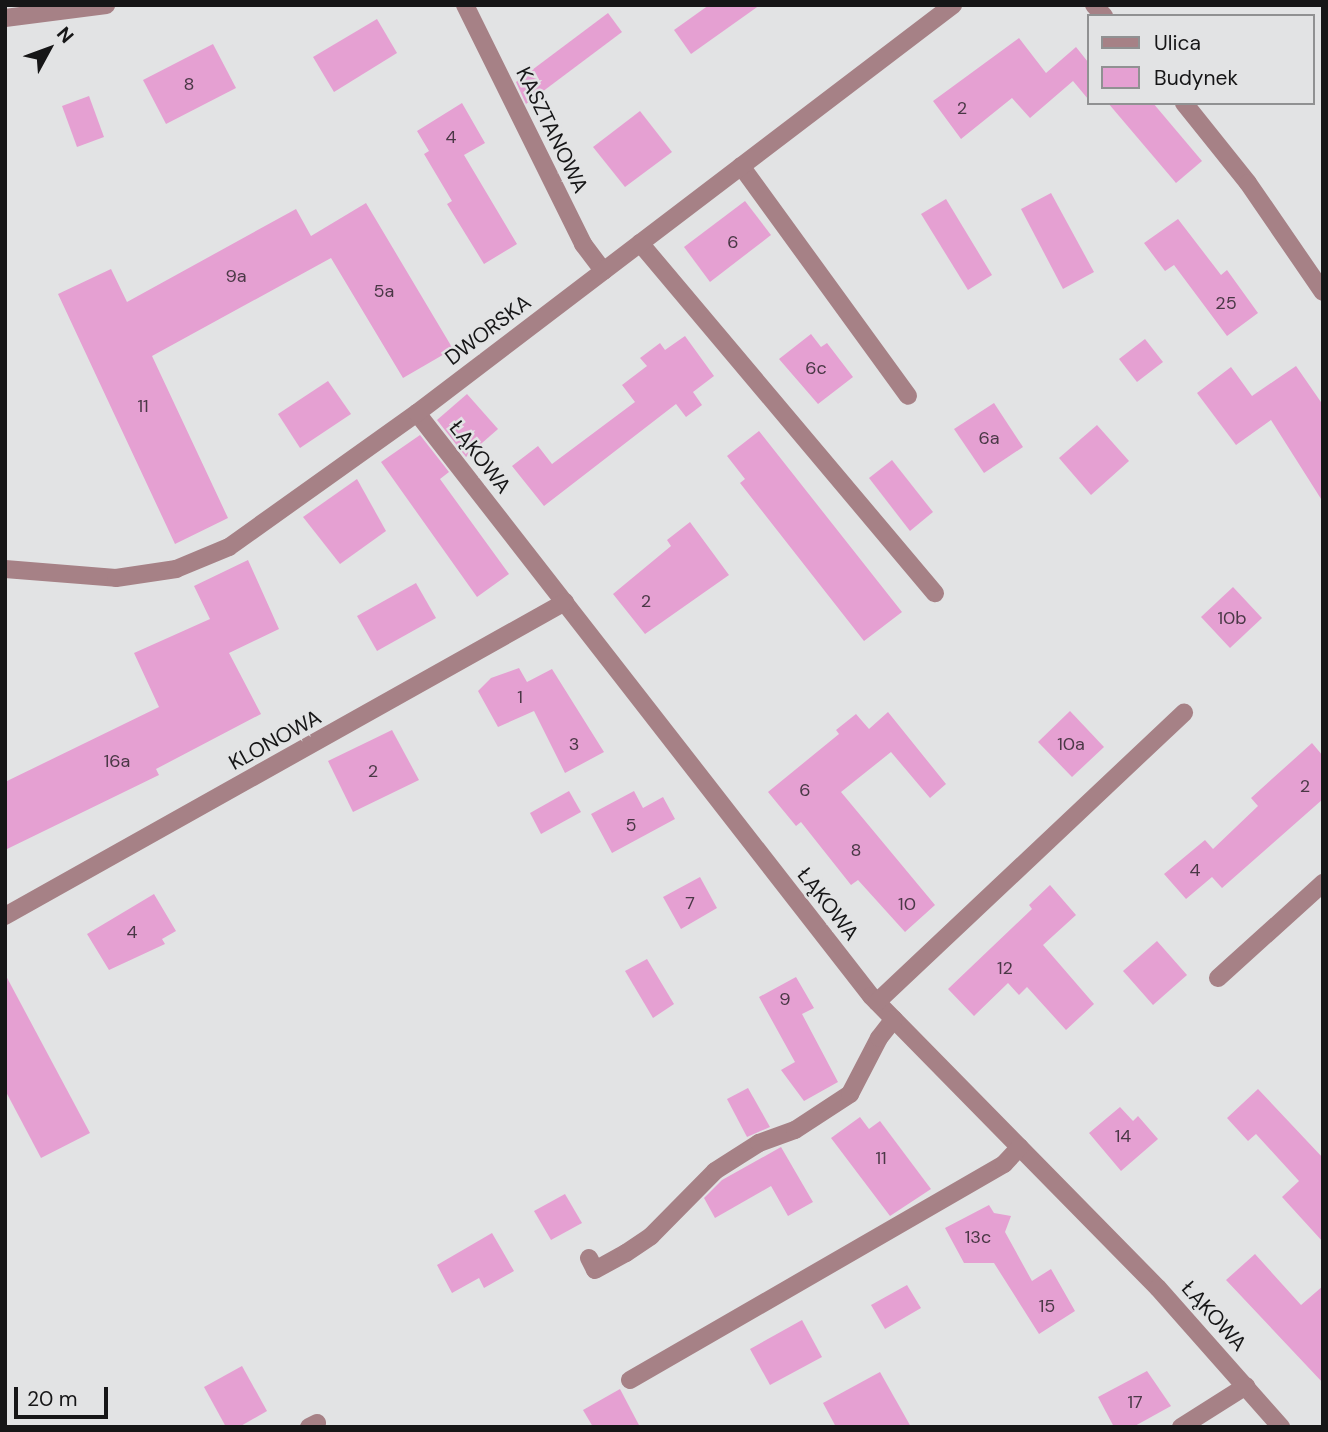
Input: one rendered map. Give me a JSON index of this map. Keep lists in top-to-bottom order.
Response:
{
  "streets": {
    "street": [
      "KASZTANOWA",
      "DWORSKA",
      "ŁĄKOWA",
      "KLONOWA"
    ]
  },
  "crossings": [
    ["KASZTANOWA", "DWORSKA"],
    ["DWORSKA", "ŁĄKOWA"],
    ["ŁĄKOWA", "KLONOWA"]
  ],
  "house_numbers": [
    "8",
    "2",
    "4",
    "6",
    "9a",
    "5a",
    "25",
    "6c",
    "11",
    "6a",
    "2",
    "10b",
    "1",
    "3",
    "10a",
    "16a",
    "2",
    "2",
    "6",
    "5",
    "8",
    "4",
    "7",
    "10",
    "4",
    "12",
    "9",
    "14",
    "11",
    "13c",
    "15",
    "17"
  ],
  "legend": ["Ulica", "Budynek"],
  "scale_bar": "20 m",
  "north": "top right"
}
